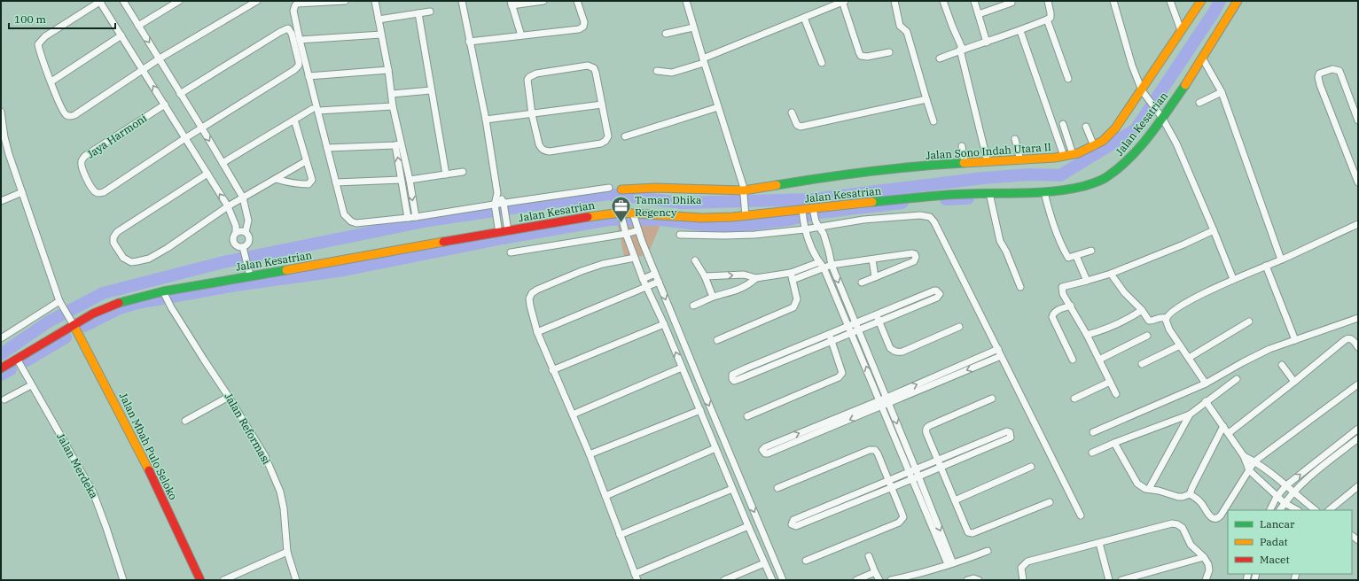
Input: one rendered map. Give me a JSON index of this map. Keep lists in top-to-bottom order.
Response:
{
  "streets": {
    "street": [
      "Jalan Kesatrian",
      "Jaya Harmoni",
      "Jalan Sono Indah Utara II",
      "Jalan Reformasi",
      "Jalan Mbah Pulo Seloko",
      "Jalan Merdeka"
    ]
  },
  "crossings": [
    ["Jalan Kesatrian", "Jalan Reformasi"],
    ["Jalan Kesatrian", "Jalan Mbah Pulo Seloko"],
    ["Jalan Kesatrian", "Jalan Merdeka"]
  ],
  "places": {
    "office": ["Taman Dhika Regency"]
  },
  "legend": ["Lancar", "Padat", "Macet"],
  "scale_bar": "100 m"
}
